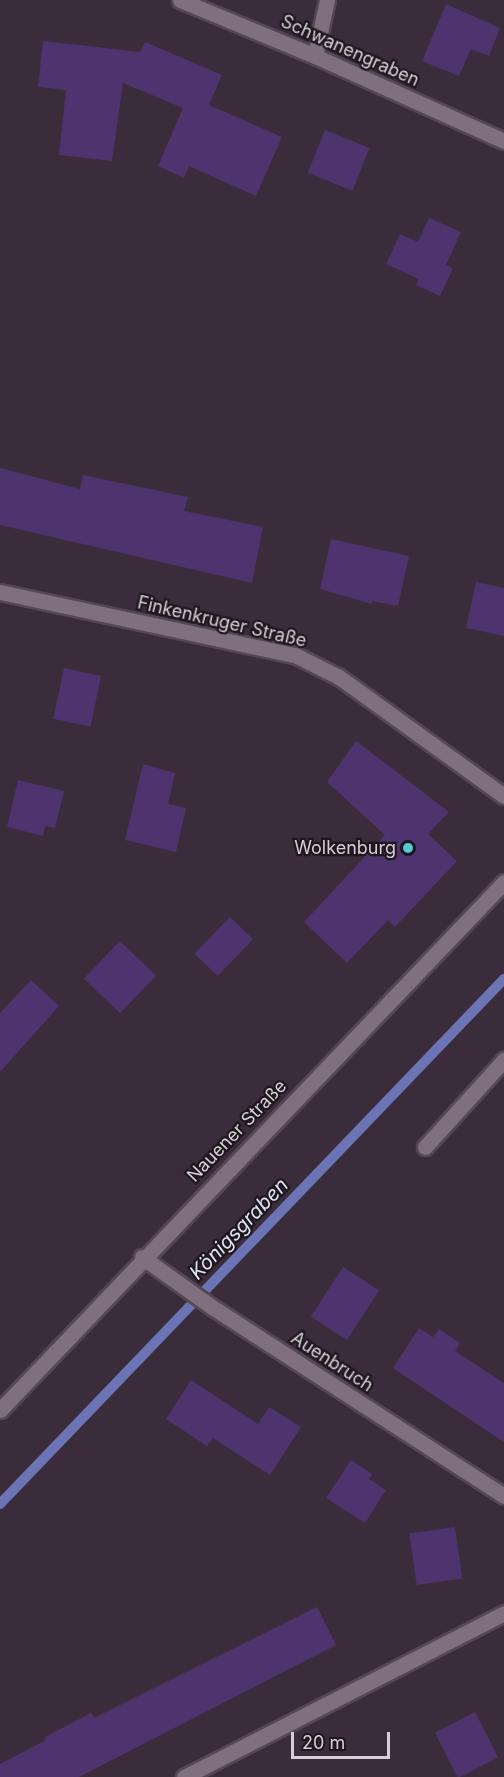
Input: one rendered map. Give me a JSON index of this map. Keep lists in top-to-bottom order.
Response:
{
  "streets": {
    "street": [
      "Schwanengraben",
      "Finkenkruger Straße",
      "Nauener Straße",
      "Auenbruch"
    ]
  },
  "crossings": [
    ["Nauener Straße", "Auenbruch"]
  ],
  "water": ["Königsgraben"],
  "places": ["Wolkenburg"],
  "scale_bar": "20 m"
}
